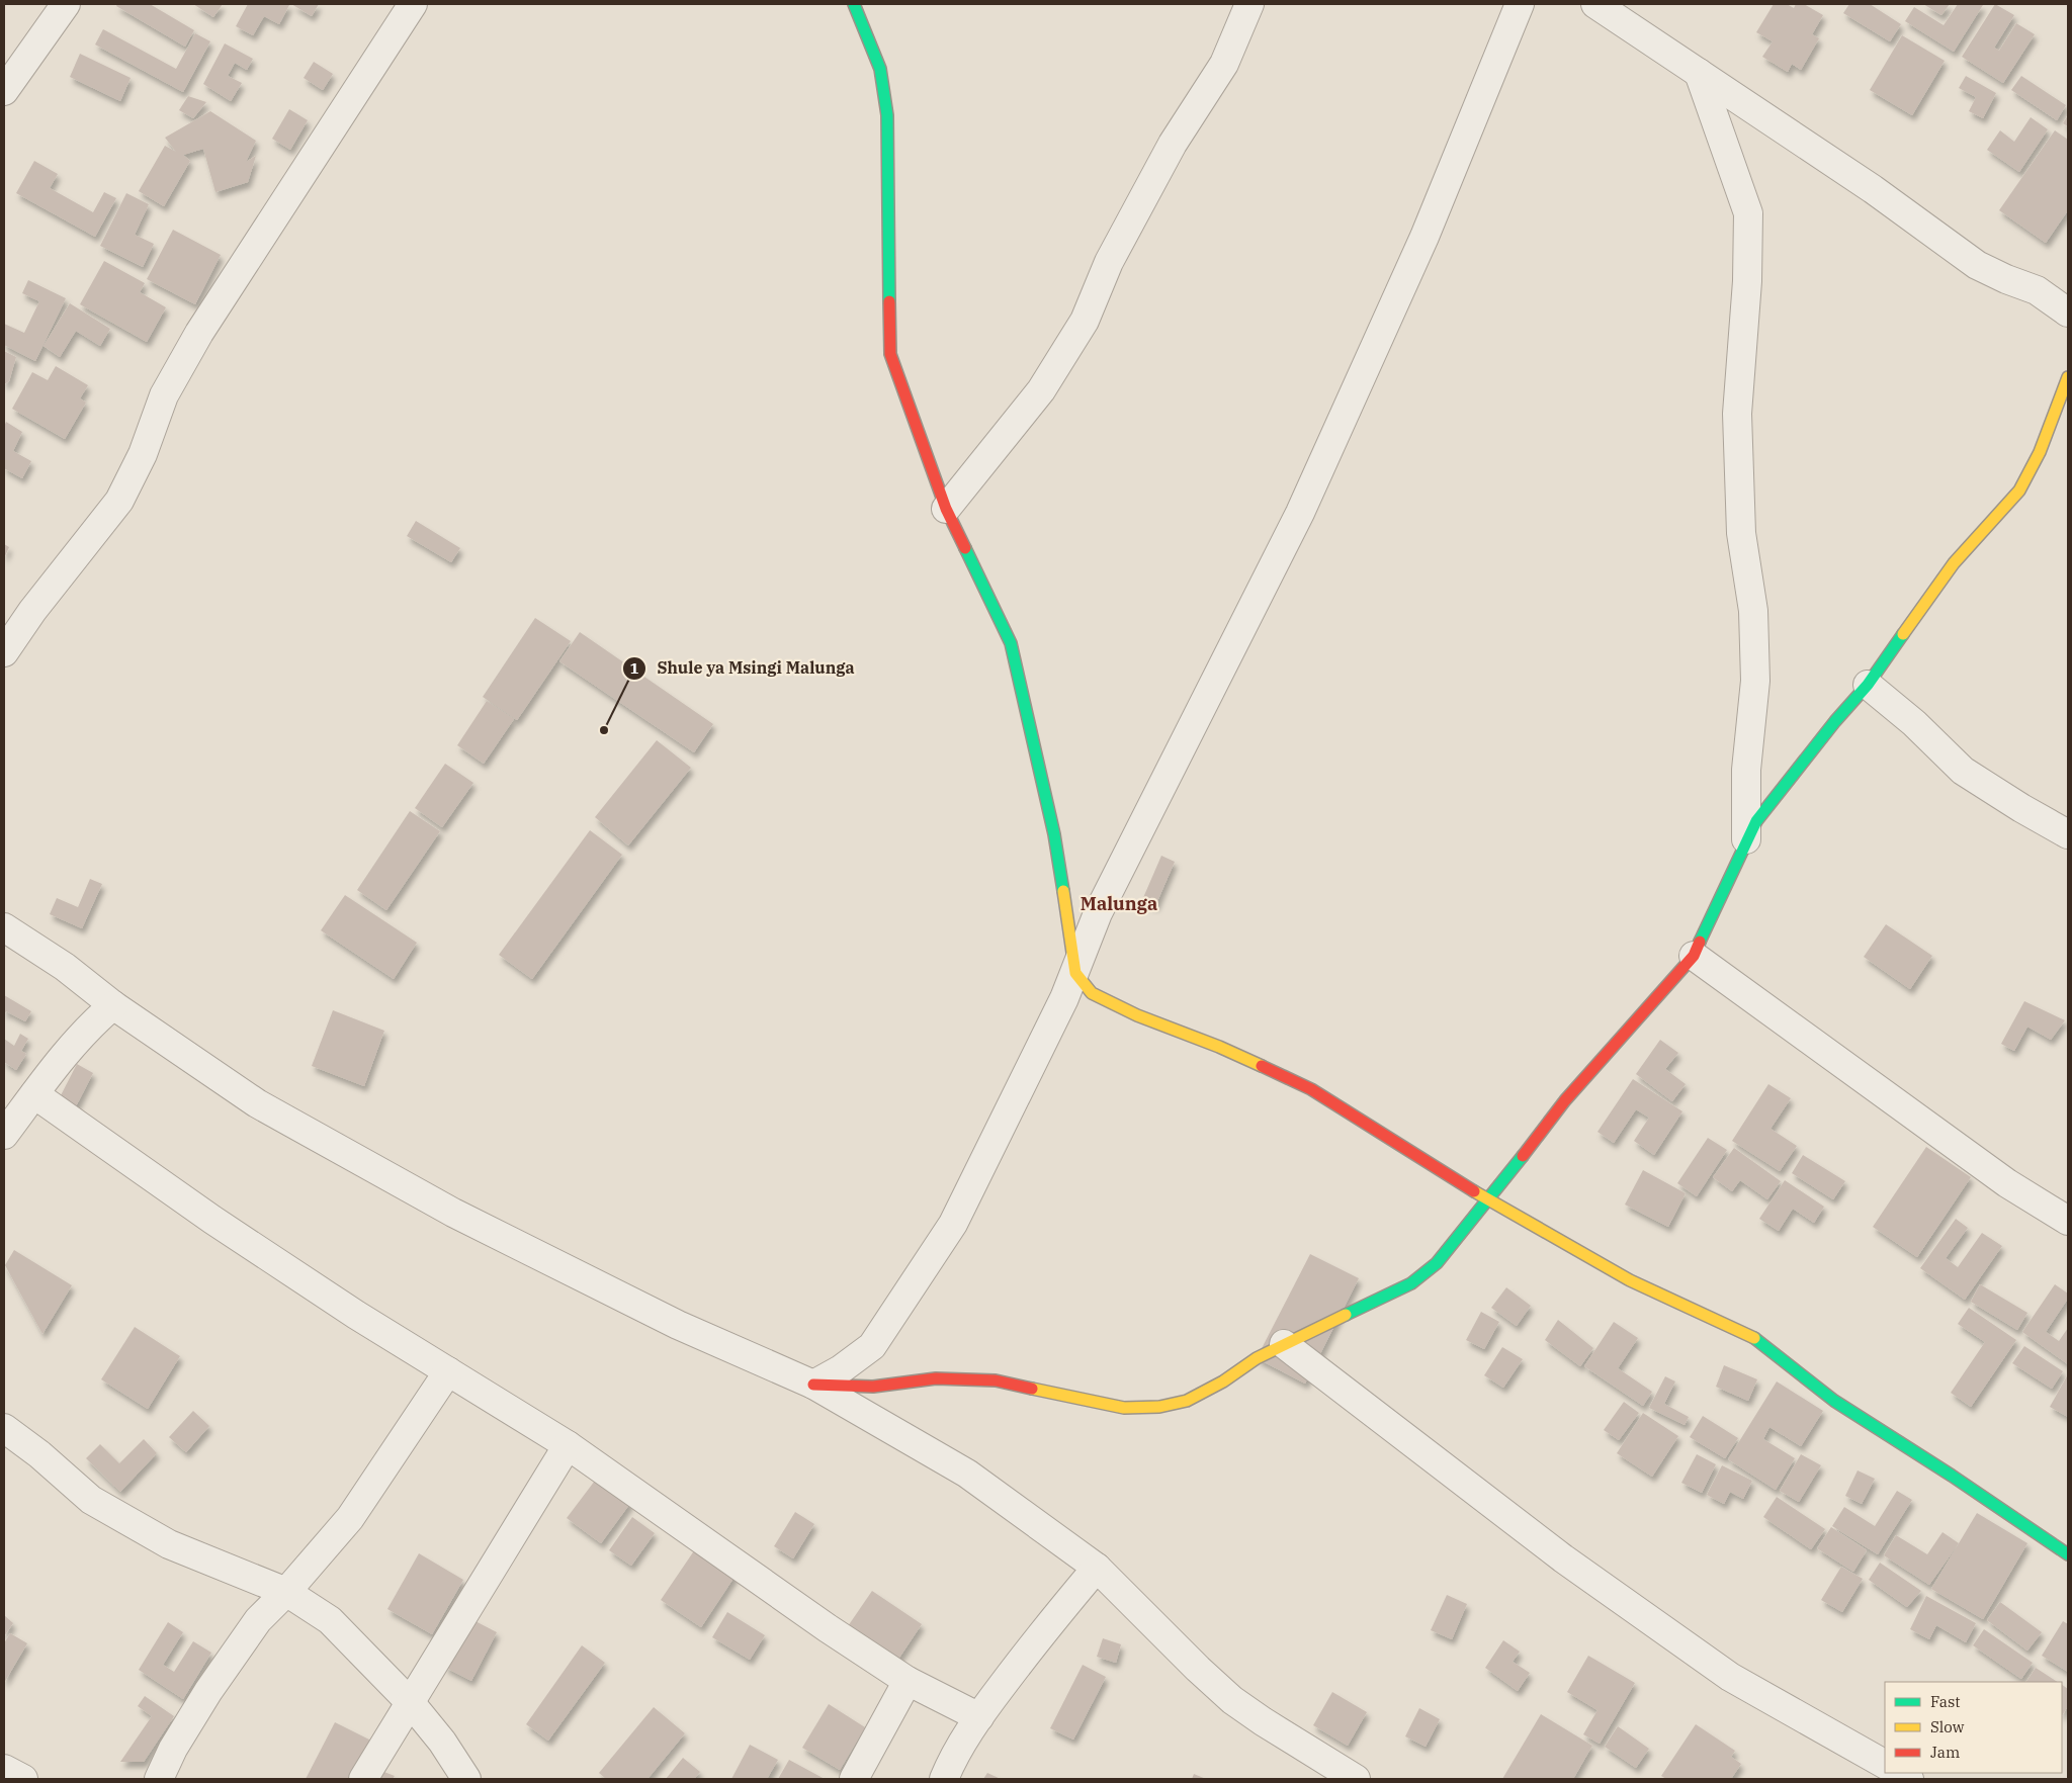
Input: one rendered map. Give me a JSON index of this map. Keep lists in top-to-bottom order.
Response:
{
  "districts": ["Malunga"],
  "places": ["Shule ya Msingi Malunga"],
  "legend": ["Fast", "Slow", "Jam"]
}
